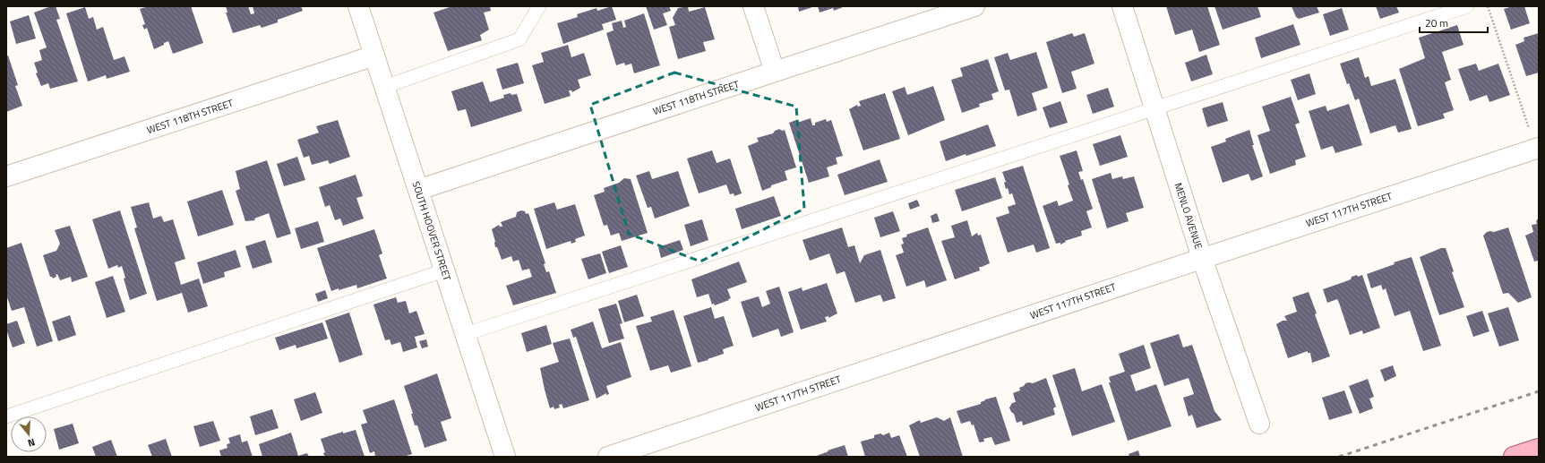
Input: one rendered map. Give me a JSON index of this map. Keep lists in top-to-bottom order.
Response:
{
  "streets": {
    "street": [
      "WEST 118TH STREET",
      "WEST 117TH STREET",
      "MENLO AVENUE",
      "SOUTH HOOVER STREET"
    ]
  },
  "crossings": [
    ["WEST 118TH STREET", "SOUTH HOOVER STREET"],
    ["WEST 117TH STREET", "MENLO AVENUE"]
  ],
  "scale_bar": "20 m",
  "north": "bottom"
}
